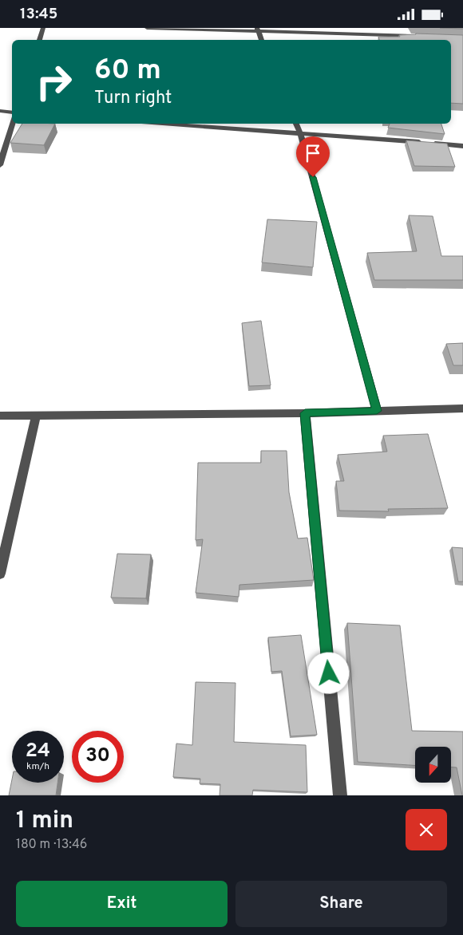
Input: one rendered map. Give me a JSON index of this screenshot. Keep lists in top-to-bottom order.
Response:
{
  "north": "bottom",
  "page": {
    "status": "13:45",
    "turn": ["60 m", "Turn right"],
    "speed": "24 km/h",
    "limit": "30",
    "heading": ["1 min", "180 m · 13:46"],
    "buttons": ["Exit", "Share"]
  }
}
